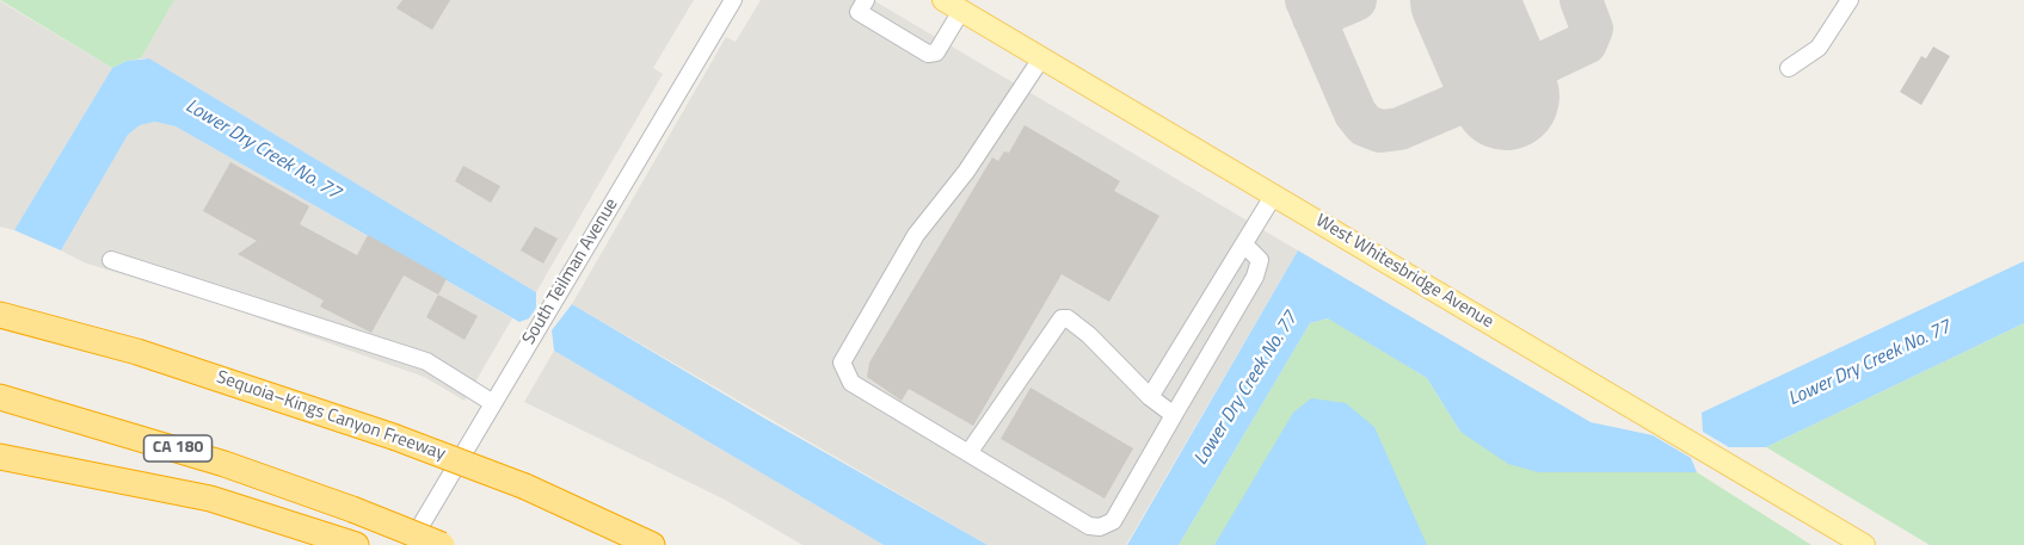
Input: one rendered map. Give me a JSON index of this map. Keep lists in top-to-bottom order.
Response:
{
  "streets": {
    "highway": ["Sequoia–Kings Canyon Freeway", "CA 180"],
    "main road": ["West Whitesbridge Avenue"],
    "street": ["South Teilman Avenue"]
  },
  "water": ["Lower Dry Creek No. 77"]
}
